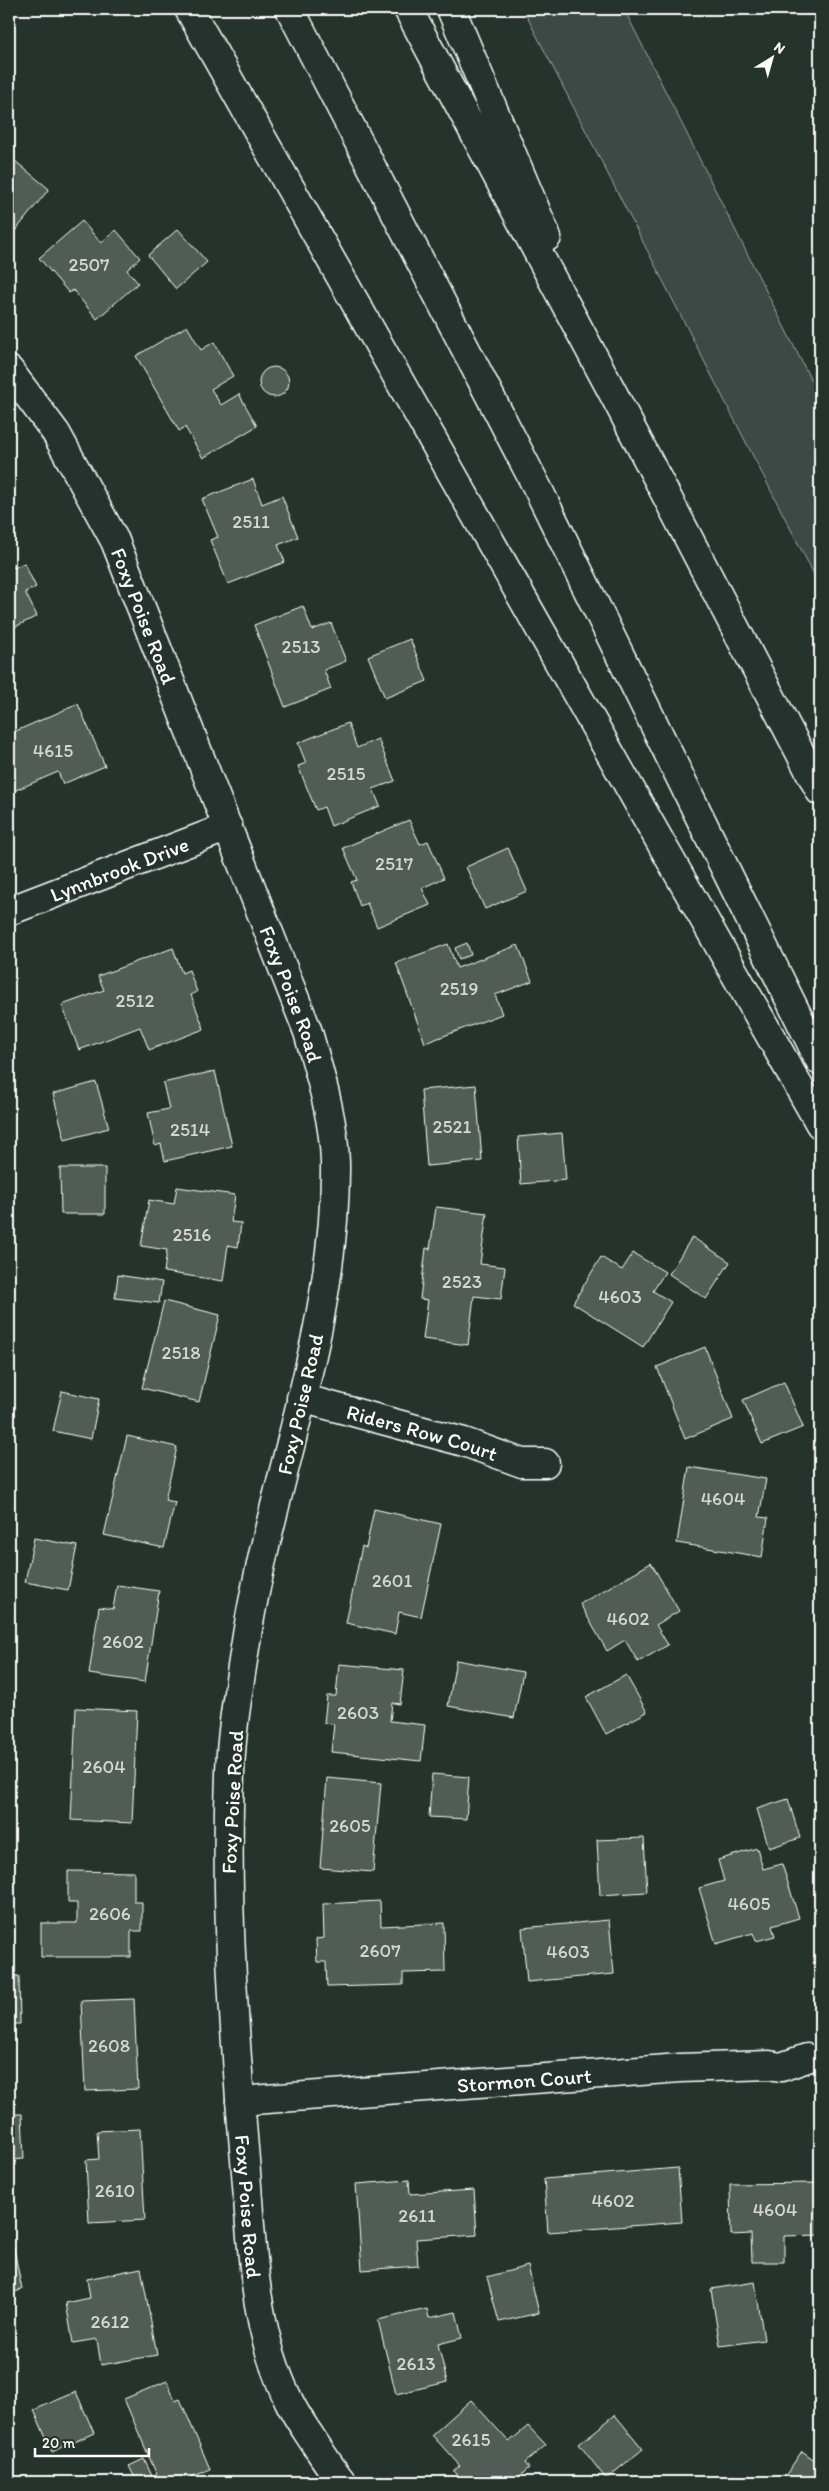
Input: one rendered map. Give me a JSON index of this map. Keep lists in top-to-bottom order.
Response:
{
  "streets": {
    "main road": [
      "Foxy Poise Road",
      "Lynnbrook Drive",
      "Riders Row Court",
      "Stormon Court"
    ]
  },
  "crossings": [
    ["Foxy Poise Road", "Lynnbrook Drive"],
    ["Foxy Poise Road", "Riders Row Court"],
    ["Foxy Poise Road", "Stormon Court"]
  ],
  "house_numbers": [
    "2507",
    "2511",
    "2513",
    "4615",
    "2515",
    "2517",
    "2519",
    "2512",
    "2521",
    "2514",
    "2516",
    "2523",
    "4603",
    "2518",
    "4604",
    "2601",
    "4602",
    "2602",
    "2603",
    "2604",
    "2605",
    "4605",
    "2606",
    "2607",
    "4603",
    "2608",
    "2610",
    "4602",
    "4604",
    "2611",
    "2612",
    "2613",
    "2615"
  ],
  "scale_bar": "20 m",
  "north": "top right"
}
